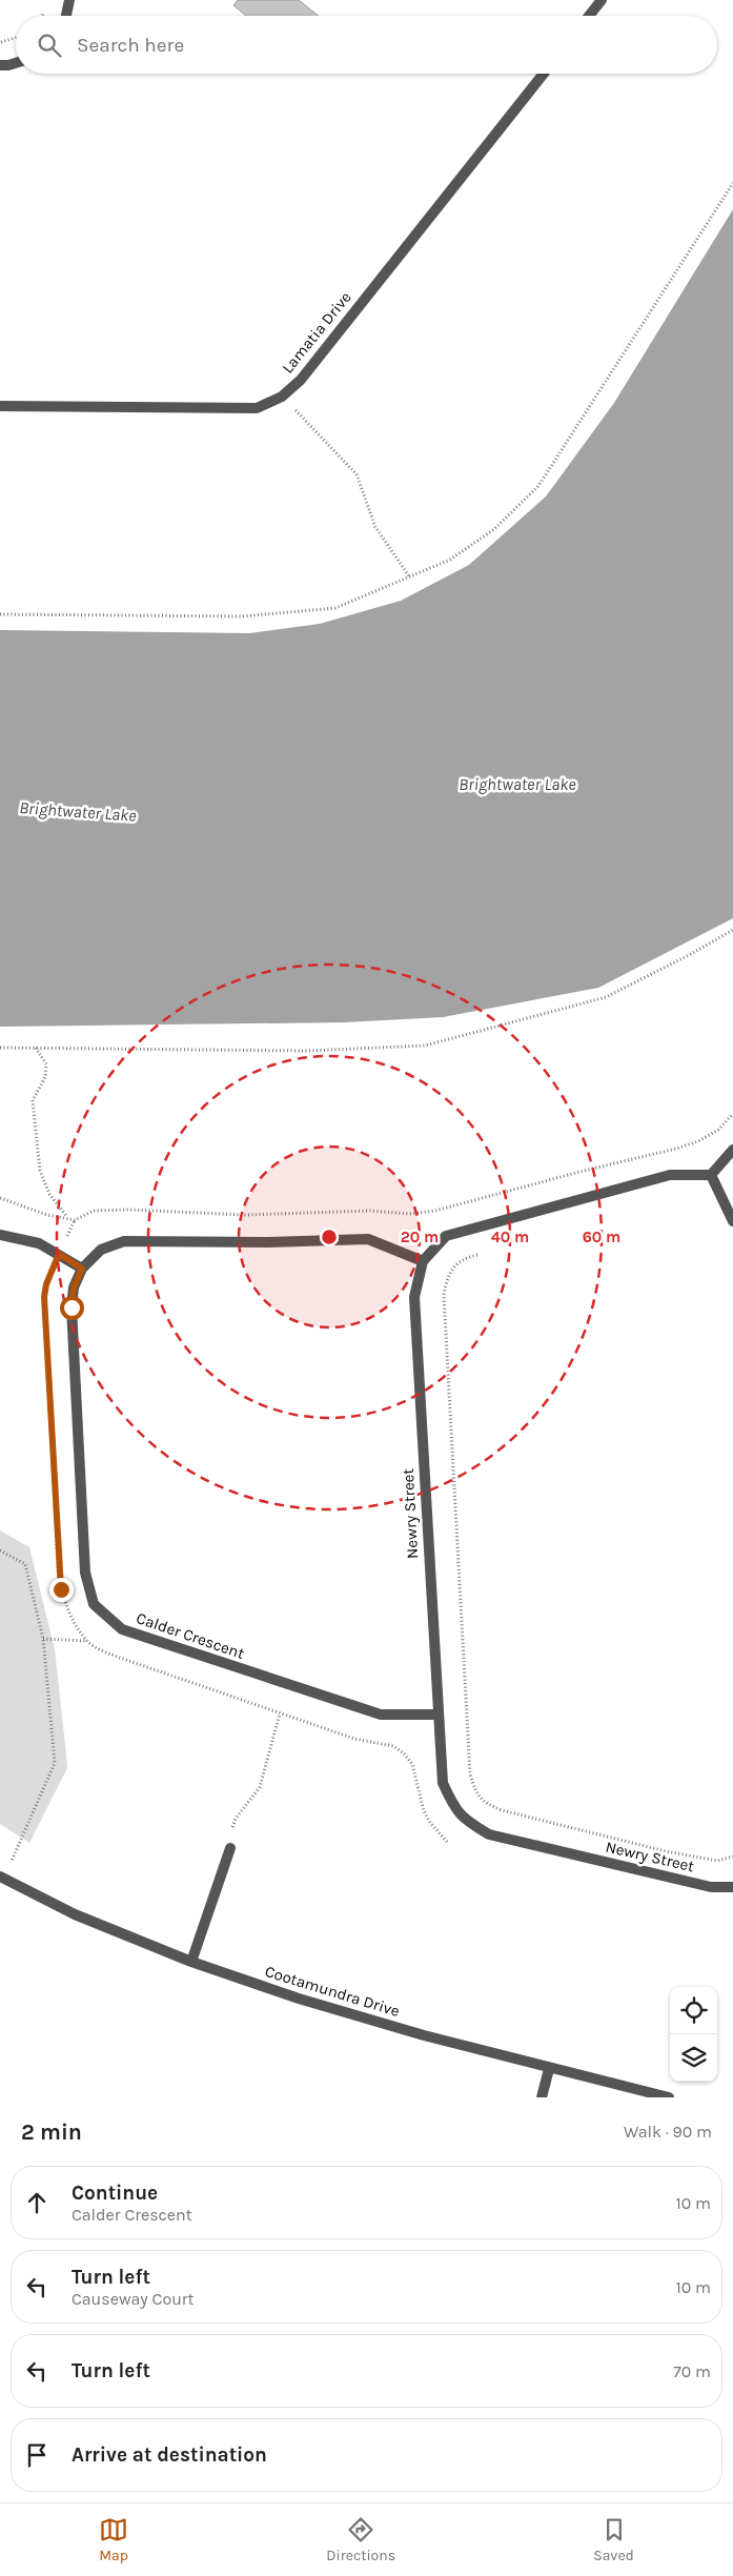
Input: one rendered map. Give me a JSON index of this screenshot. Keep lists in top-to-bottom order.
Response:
{
  "streets": {
    "street": [
      "Lamatia Drive",
      "Newry Street",
      "Calder Crescent",
      "Cootamundra Drive"
    ]
  },
  "crossings": [
    ["Newry Street", "Calder Crescent"]
  ],
  "water": ["Brightwater Lake"],
  "page": {
    "search": "Search here",
    "heading": ["2 min", "Walk · 90 m"],
    "list": [
      ["Continue", "Calder Crescent", "10 m"],
      ["Turn left", "Causeway Court", "10 m"],
      ["Turn left", "70 m"],
      "Arrive at destination"
    ],
    "nav": ["Map", "Directions", "Saved"]
  },
  "rings": ["20 m", "40 m", "60 m"]
}
